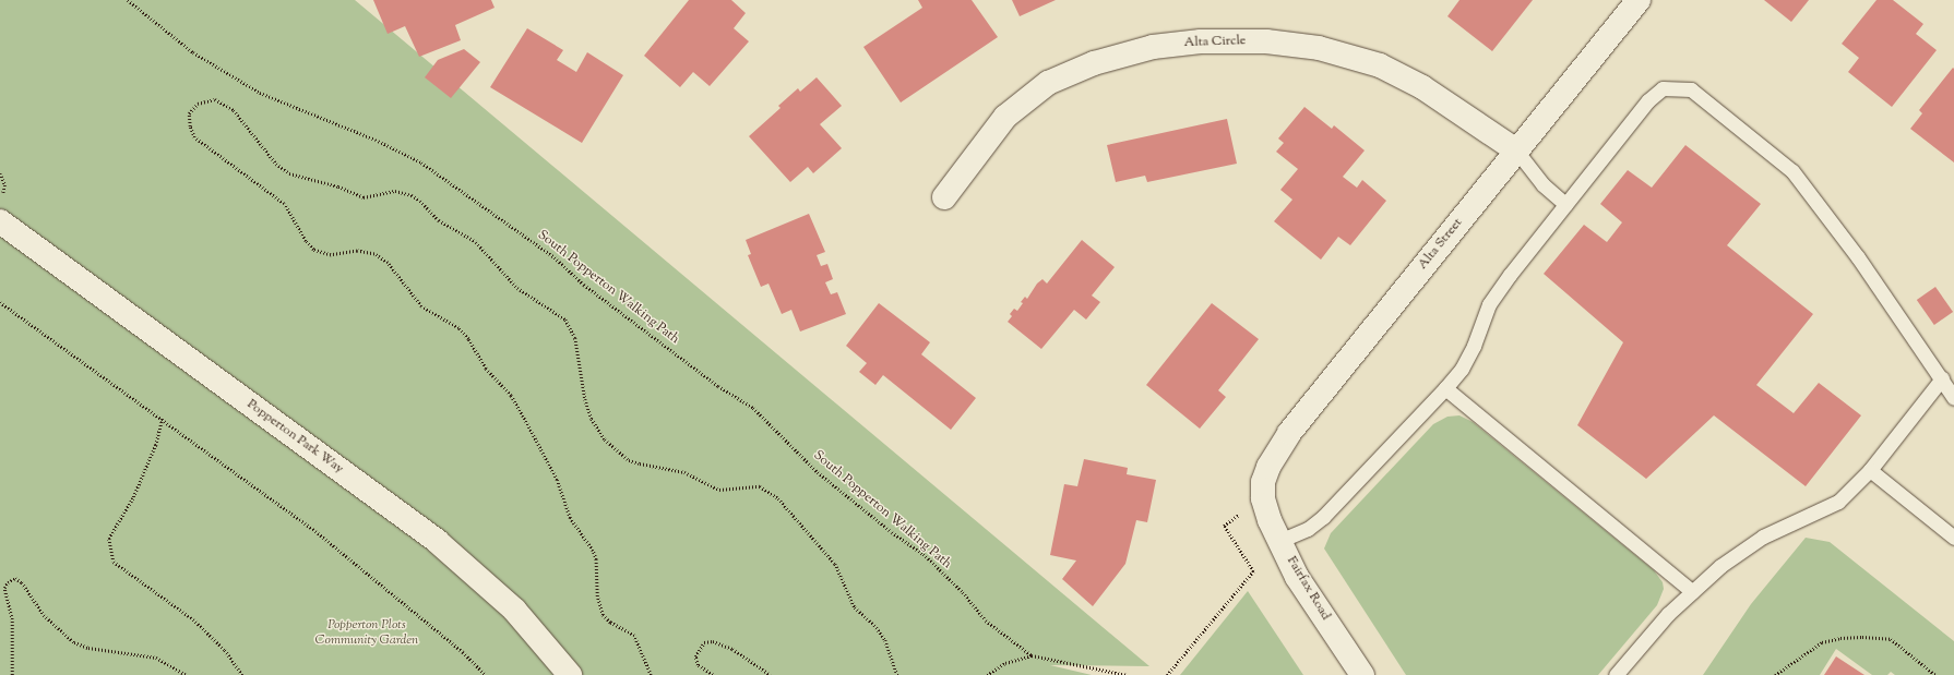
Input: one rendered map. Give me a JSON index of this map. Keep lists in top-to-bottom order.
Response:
{
  "streets": {
    "street": [
      "Alta Circle",
      "Alta Street",
      "Popperton Park Way",
      "Fairfax Road"
    ],
    "path": ["South Popperton Walking Path"]
  },
  "crossings": [
    ["Alta Circle", "Alta Street"],
    ["Alta Street", "Fairfax Road"]
  ],
  "parks": ["Popperton Plots Community Garden"]
}
